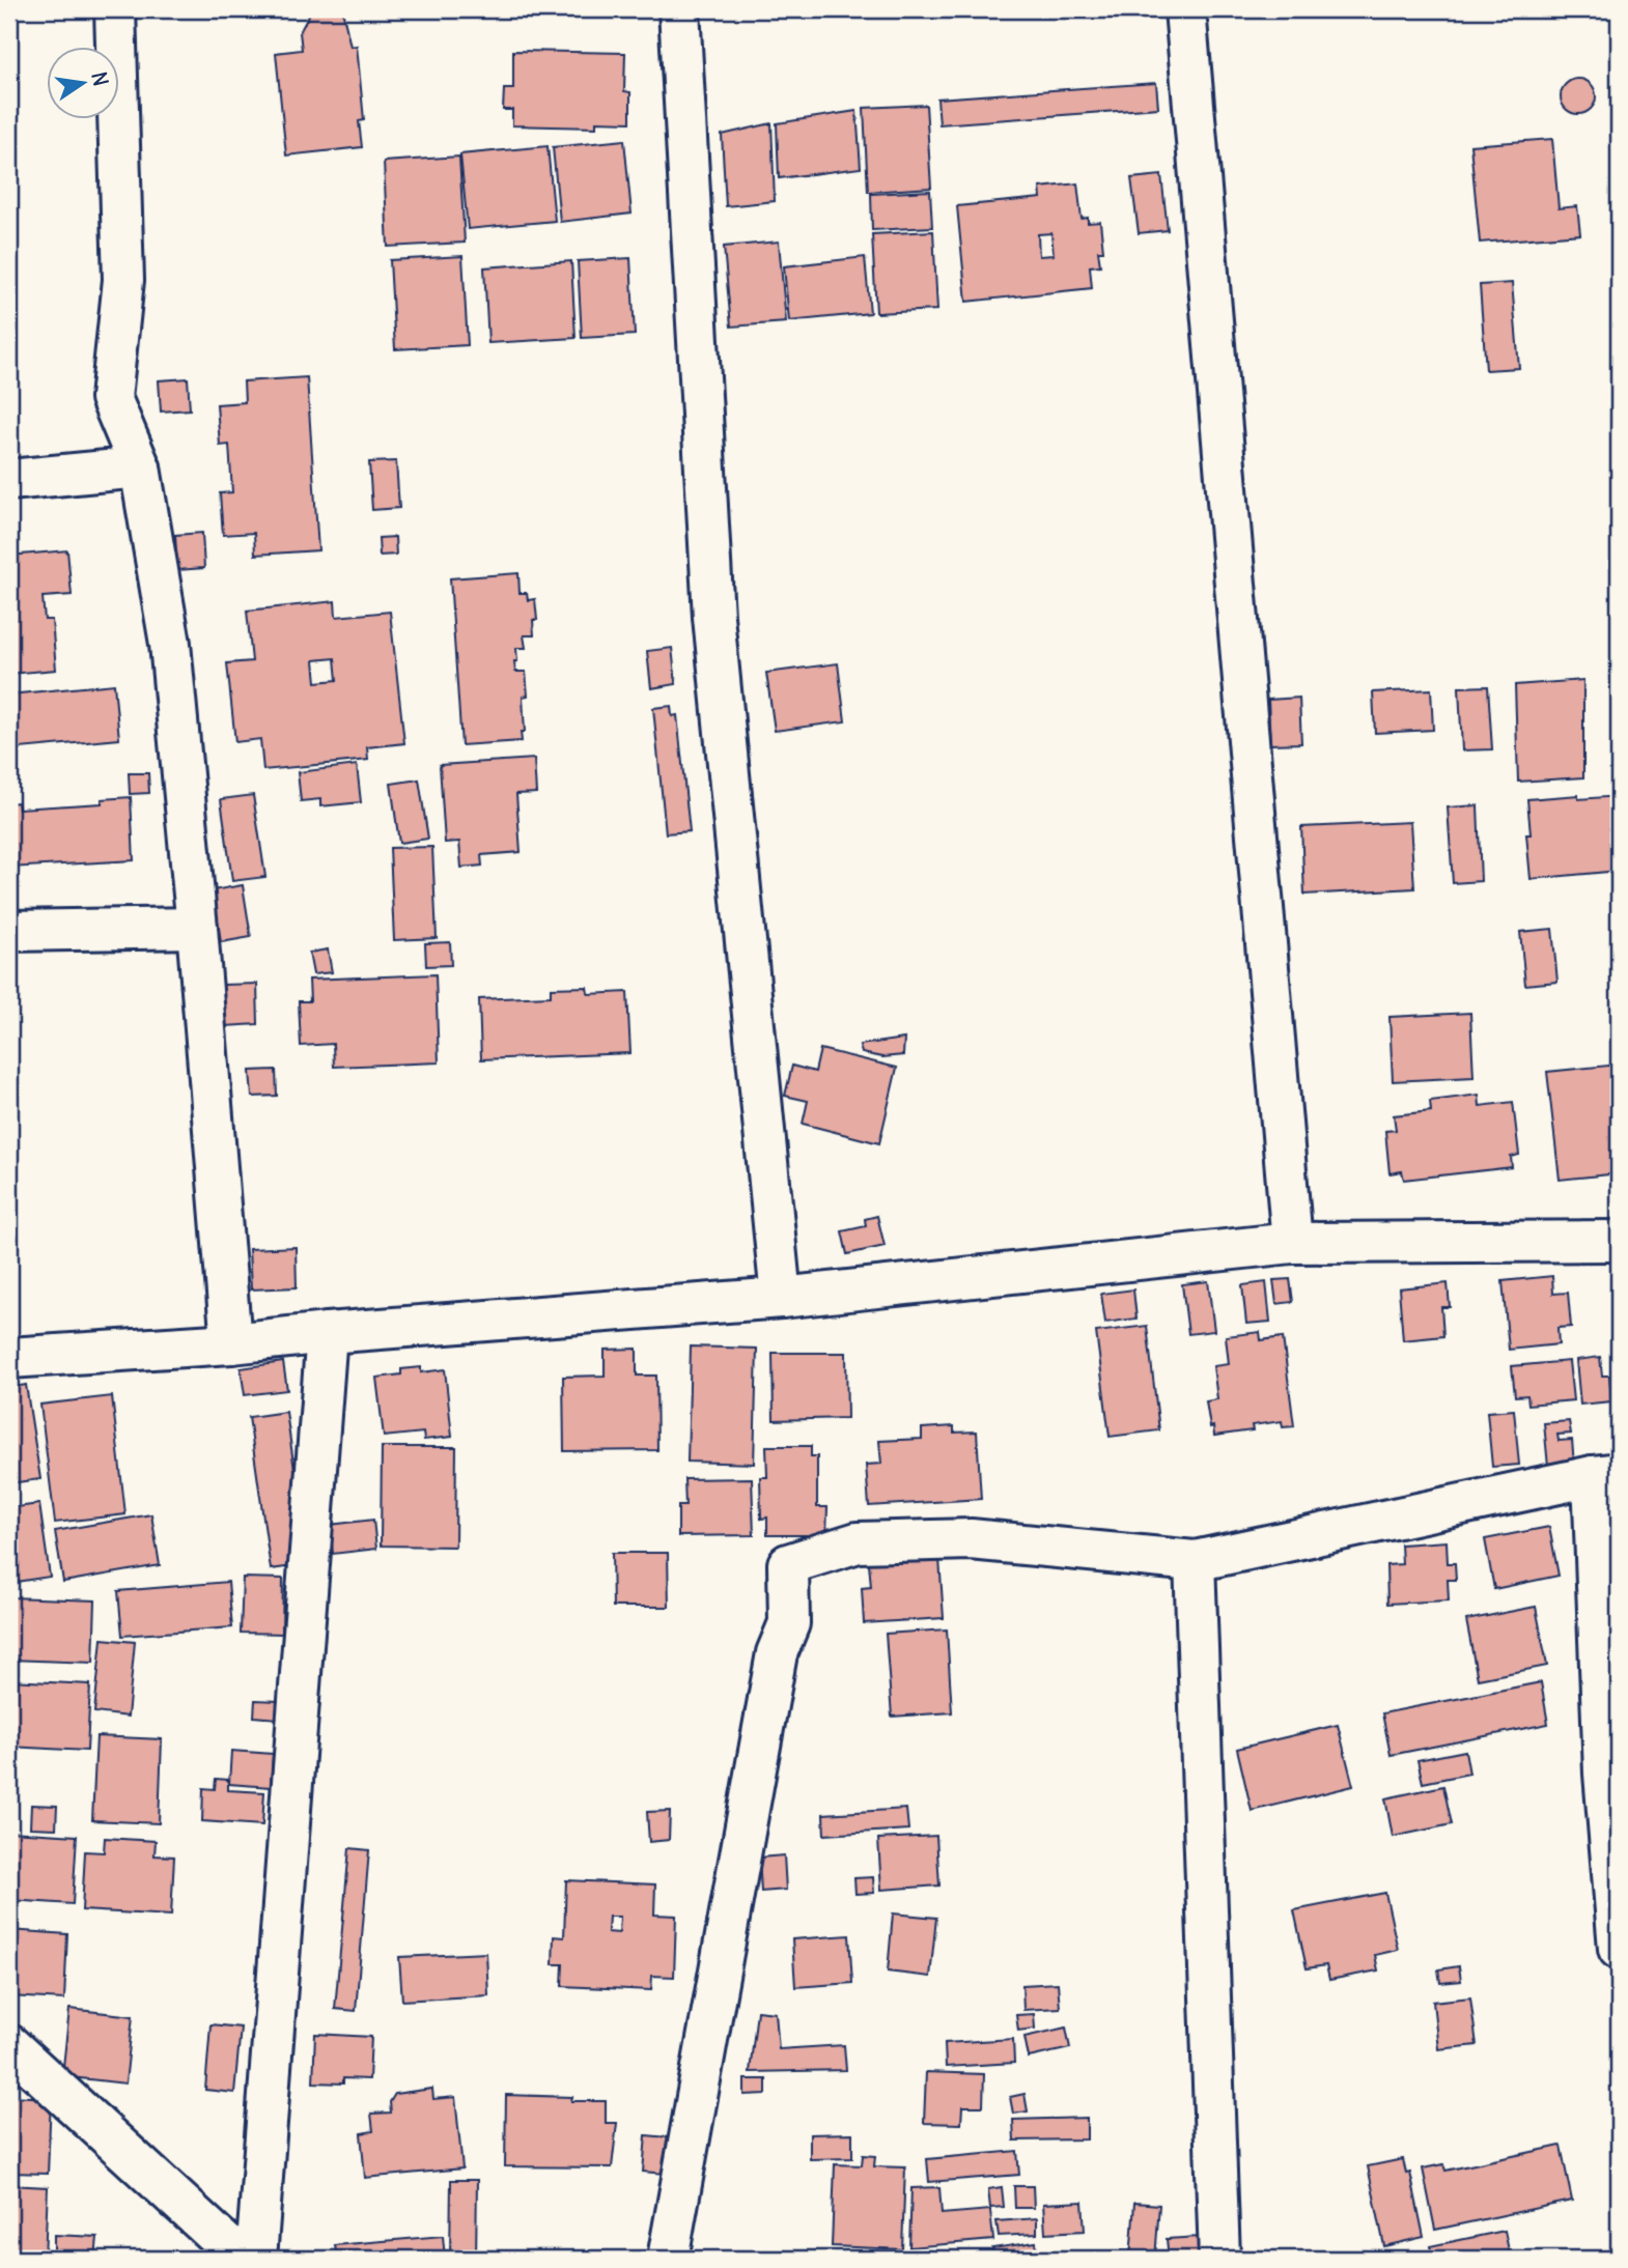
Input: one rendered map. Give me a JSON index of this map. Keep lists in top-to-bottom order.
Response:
{
  "north": "right"
}
